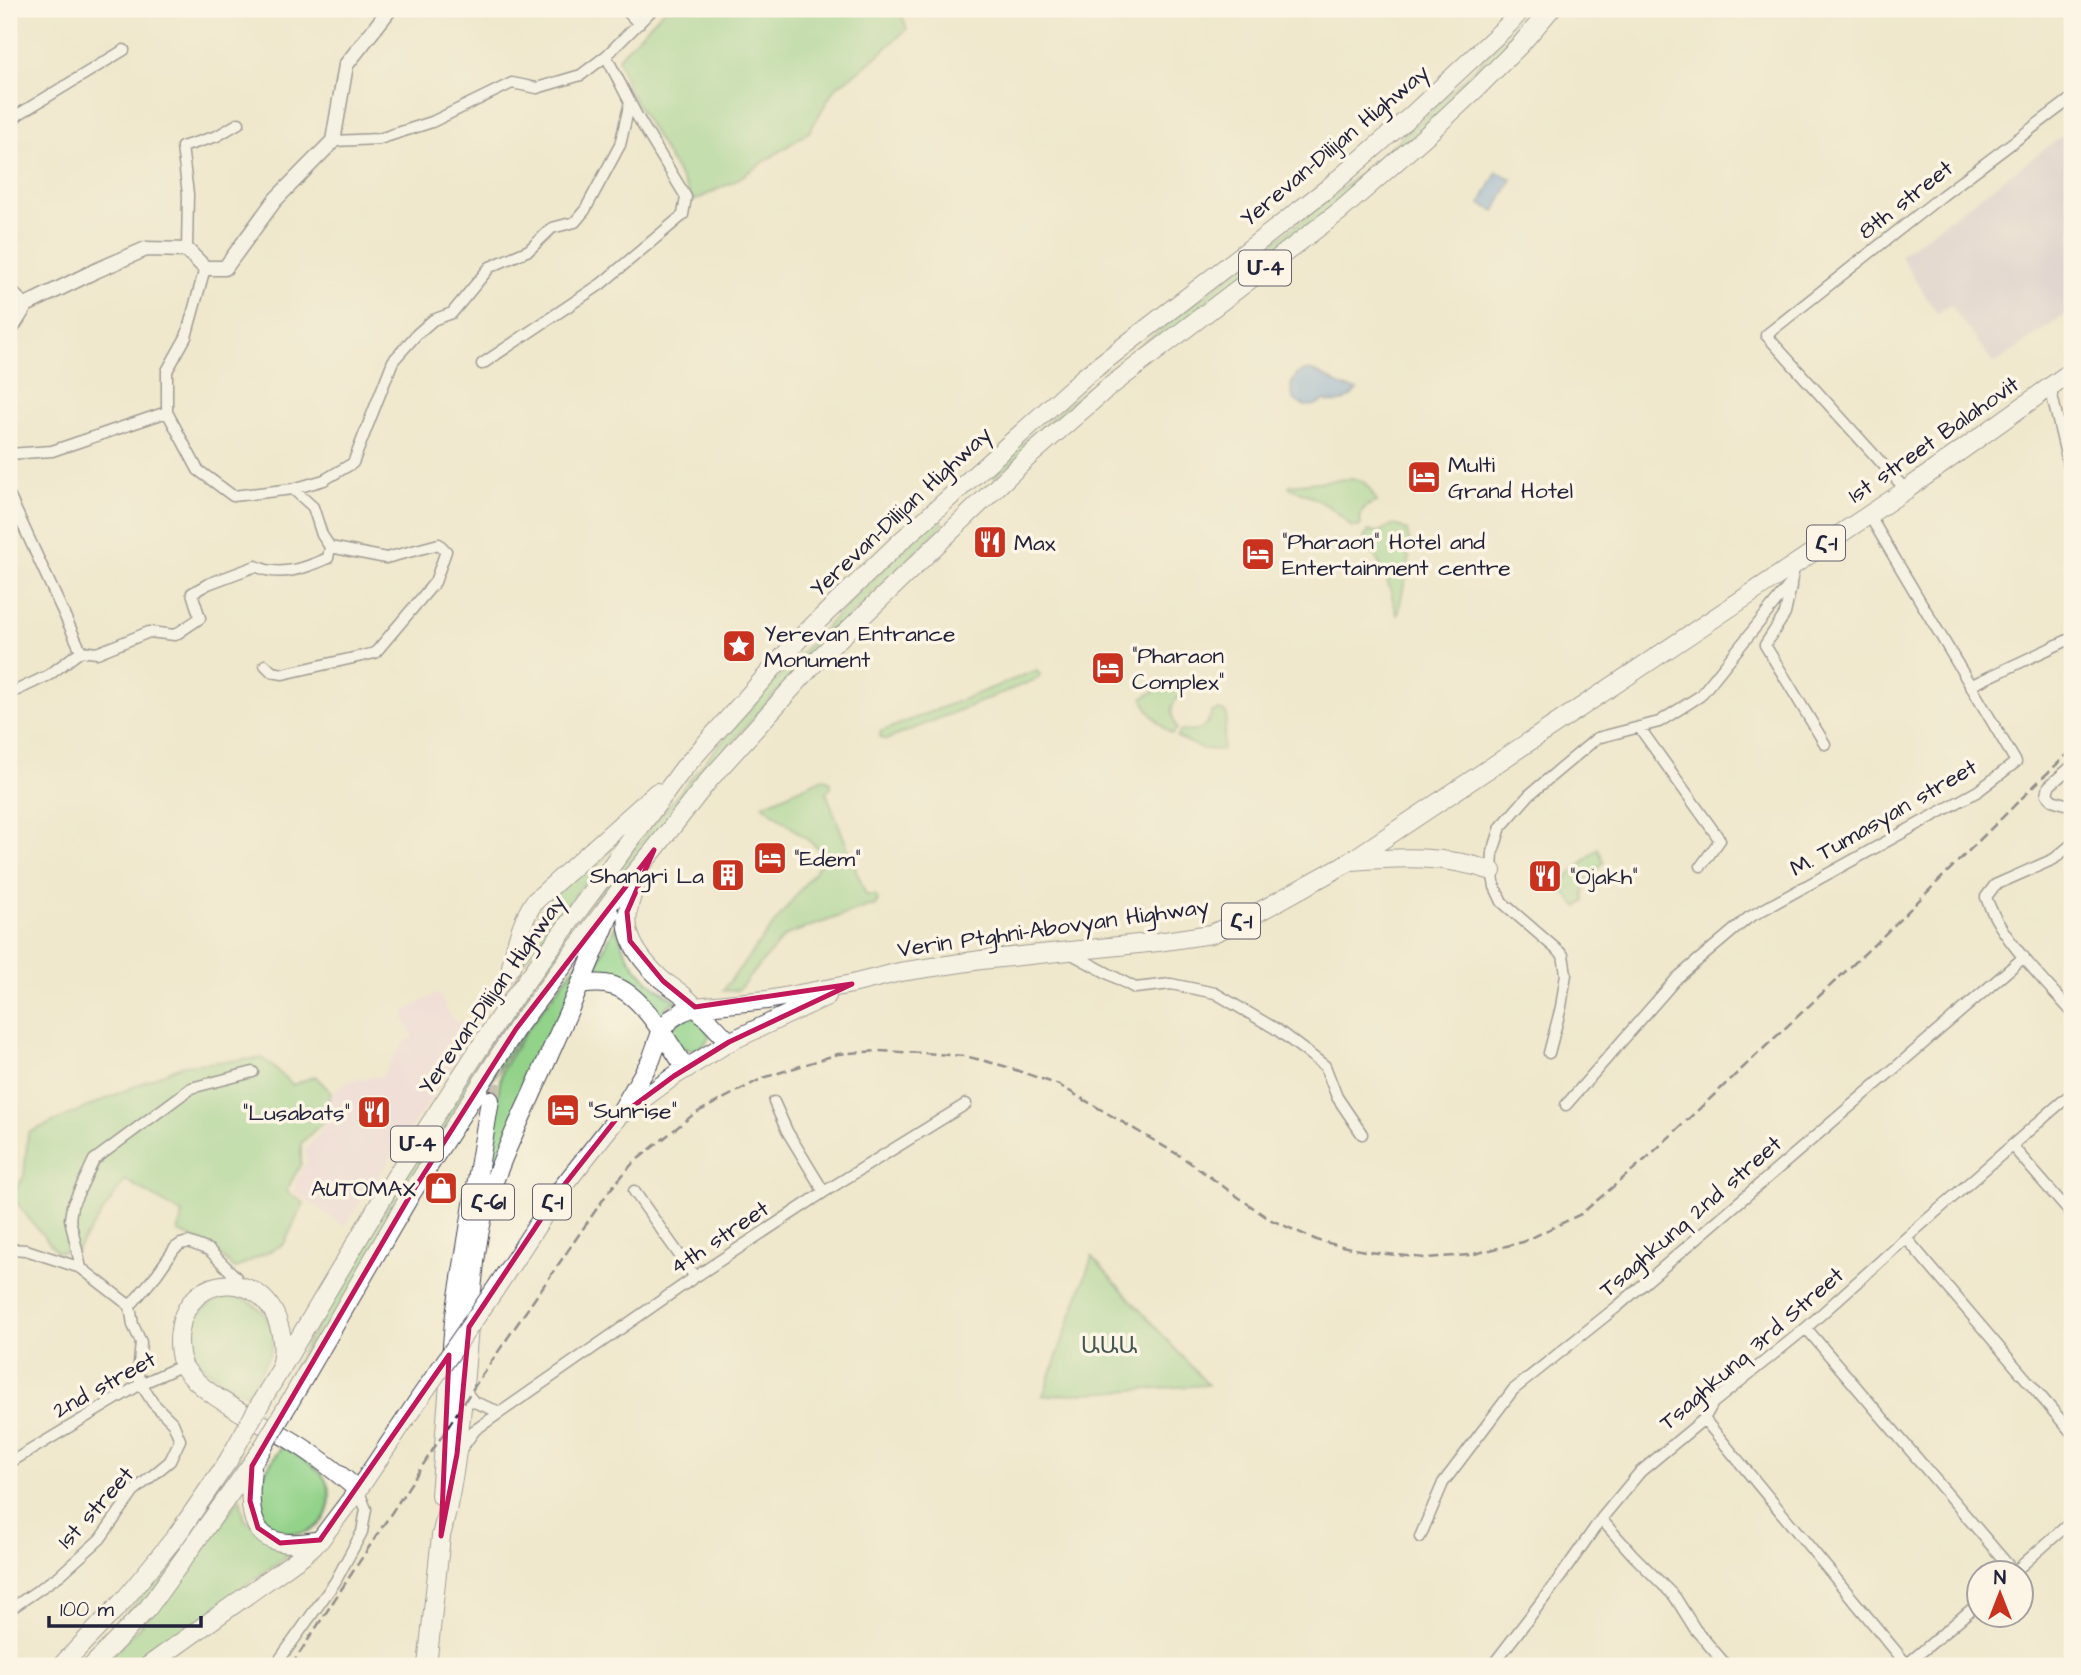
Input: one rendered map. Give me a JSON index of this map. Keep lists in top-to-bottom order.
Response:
{
  "streets": {
    "main road": [
      "Yerevan-Dilijan Highway",
      "Մ-4",
      "1st street Balahovit",
      "Հ-1",
      "Verin Ptghni-Abovyan Highway",
      "Հ-61"
    ],
    "street": [
      "8th street",
      "M. Tumasyan street",
      "Tsaghkunq 2nd street",
      "4th street",
      "Tsaghkunq 3rd Street",
      "2nd street",
      "1st street"
    ]
  },
  "crossings": [
    ["Yerevan-Dilijan Highway", "Հ-61"],
    ["8th street", "1st street Balahovit"],
    ["1st street Balahovit", "M. Tumasyan street"],
    ["1st street Balahovit", "Verin Ptghni-Abovyan Highway"],
    ["Հ-1", "Verin Ptghni-Abovyan Highway"],
    ["Հ-61", "4th street"],
    ["2nd street", "1st street"]
  ],
  "parks": ["ԱԱԱ"],
  "places": {
    "hotel": [
      "Multi Grand Hotel",
      "\"Pharaon\" Hotel and Entertainment centre",
      "\"Pharaon Complex\"",
      "\"Edem\"",
      "\"Sunrise\""
    ],
    "restaurant": ["Max", "\"Ojakh\"", "\"Lusabats\""],
    "place": ["Yerevan Entrance Monument"],
    "building": ["Shangri La"],
    "shop": ["AUTOMAX"]
  },
  "scale_bar": "100 m",
  "north": "top"
}
